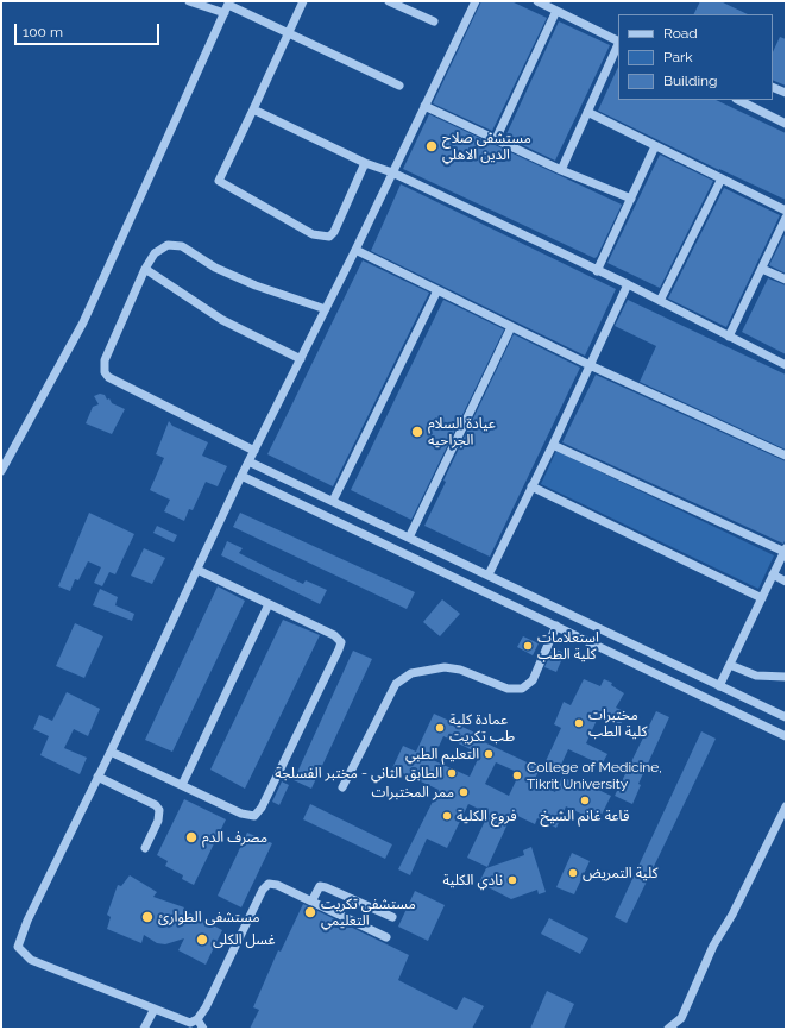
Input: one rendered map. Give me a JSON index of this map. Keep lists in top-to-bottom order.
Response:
{
  "places": [
    "مستشفى صلاح الدين الاهلي",
    "عيادة السلام الجراحيه",
    "استعلامات كلية الطب",
    "مختبرات كلية الطب",
    "عمادة كلية طب تكريت",
    "التعليم الطبي",
    "الطابق الثاني - مختبر الفسلجة",
    "College of Medicine, Tikrit University",
    "ممر المختبرات",
    "قاعة غانم الشيخ",
    "فروع الكلية",
    "مصرف الدم",
    "كلية التمريض",
    "نادي الكلية",
    "مستشفى تكريت التعليمي",
    "مستشفى الطوارئ",
    "غسل الكلى"
  ],
  "legend": ["Road", "Park", "Building"],
  "scale_bar": "100 m"
}
